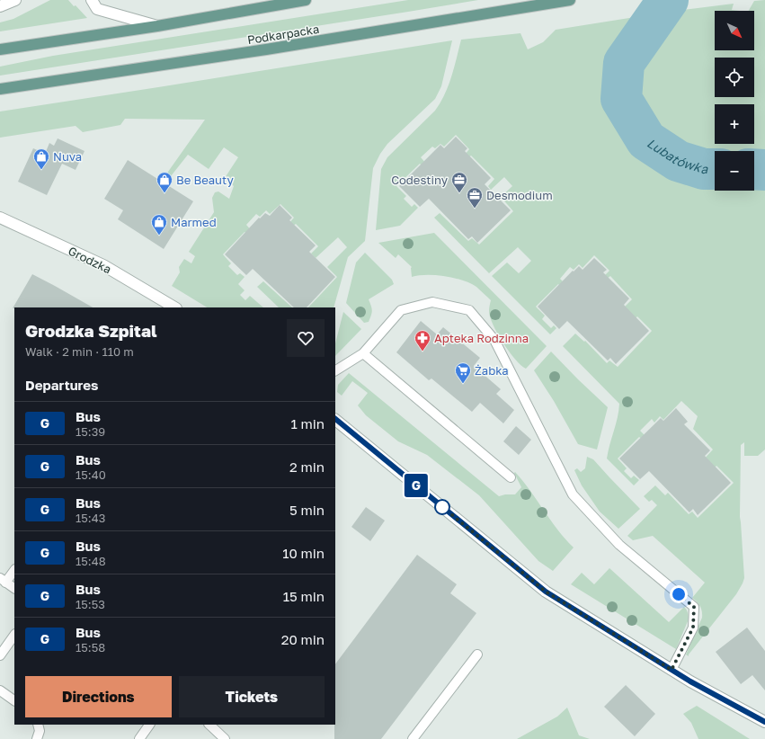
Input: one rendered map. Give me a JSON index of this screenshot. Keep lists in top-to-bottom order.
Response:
{
  "streets": {
    "main road": ["Podkarpacka"],
    "street": ["Grodzka"]
  },
  "water": ["Lubatówka"],
  "places": {
    "shop": ["Nuva", "Be Beauty", "Marmed"],
    "office": ["Codestiny", "Desmodium"],
    "pharmacy": ["Apteka Rodzinna"],
    "supermarket": ["Żabka"]
  },
  "lines": ["bus line G"],
  "north": "bottom right",
  "page": {
    "on_map": "G",
    "map_buttons": ["+", "−"],
    "heading": [
      ["Grodzka Szpital", "Walk · 2 min · 110 m"],
      "Departures"
    ],
    "list": [
      {
        "mark": "G",
        "name": "Bus",
        "note": "15:39",
        "value": "1 min"
      },
      {
        "mark": "G",
        "name": "Bus",
        "note": "15:40",
        "value": "2 min"
      },
      {
        "mark": "G",
        "name": "Bus",
        "note": "15:43",
        "value": "5 min"
      },
      {
        "mark": "G",
        "name": "Bus",
        "note": "15:48",
        "value": "10 min"
      },
      {
        "mark": "G",
        "name": "Bus",
        "note": "15:53",
        "value": "15 min"
      },
      {
        "mark": "G",
        "name": "Bus",
        "note": "15:58",
        "value": "20 min"
      }
    ],
    "buttons": ["Directions", "Tickets"]
  }
}
